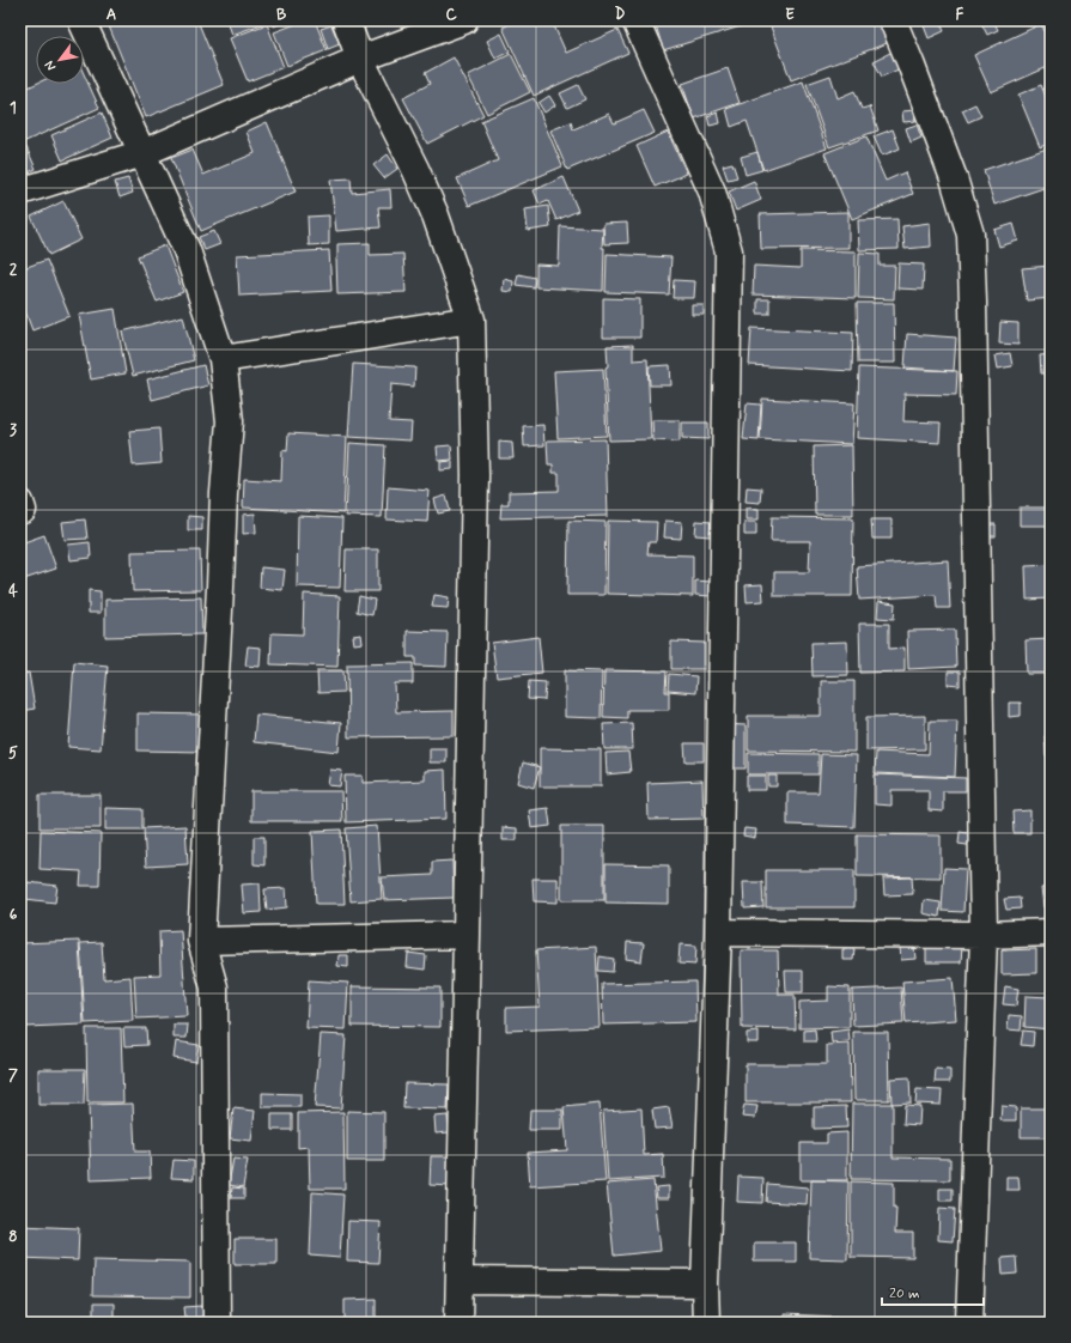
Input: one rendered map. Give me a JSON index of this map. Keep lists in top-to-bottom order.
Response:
{
  "scale_bar": "20 m",
  "north": "bottom left",
  "grid": {
    "columns": [
      "A",
      "B",
      "C",
      "D",
      "E",
      "F"
    ],
    "rows": [
      "1",
      "2",
      "3",
      "4",
      "5",
      "6",
      "7",
      "8"
    ]
  }
}
